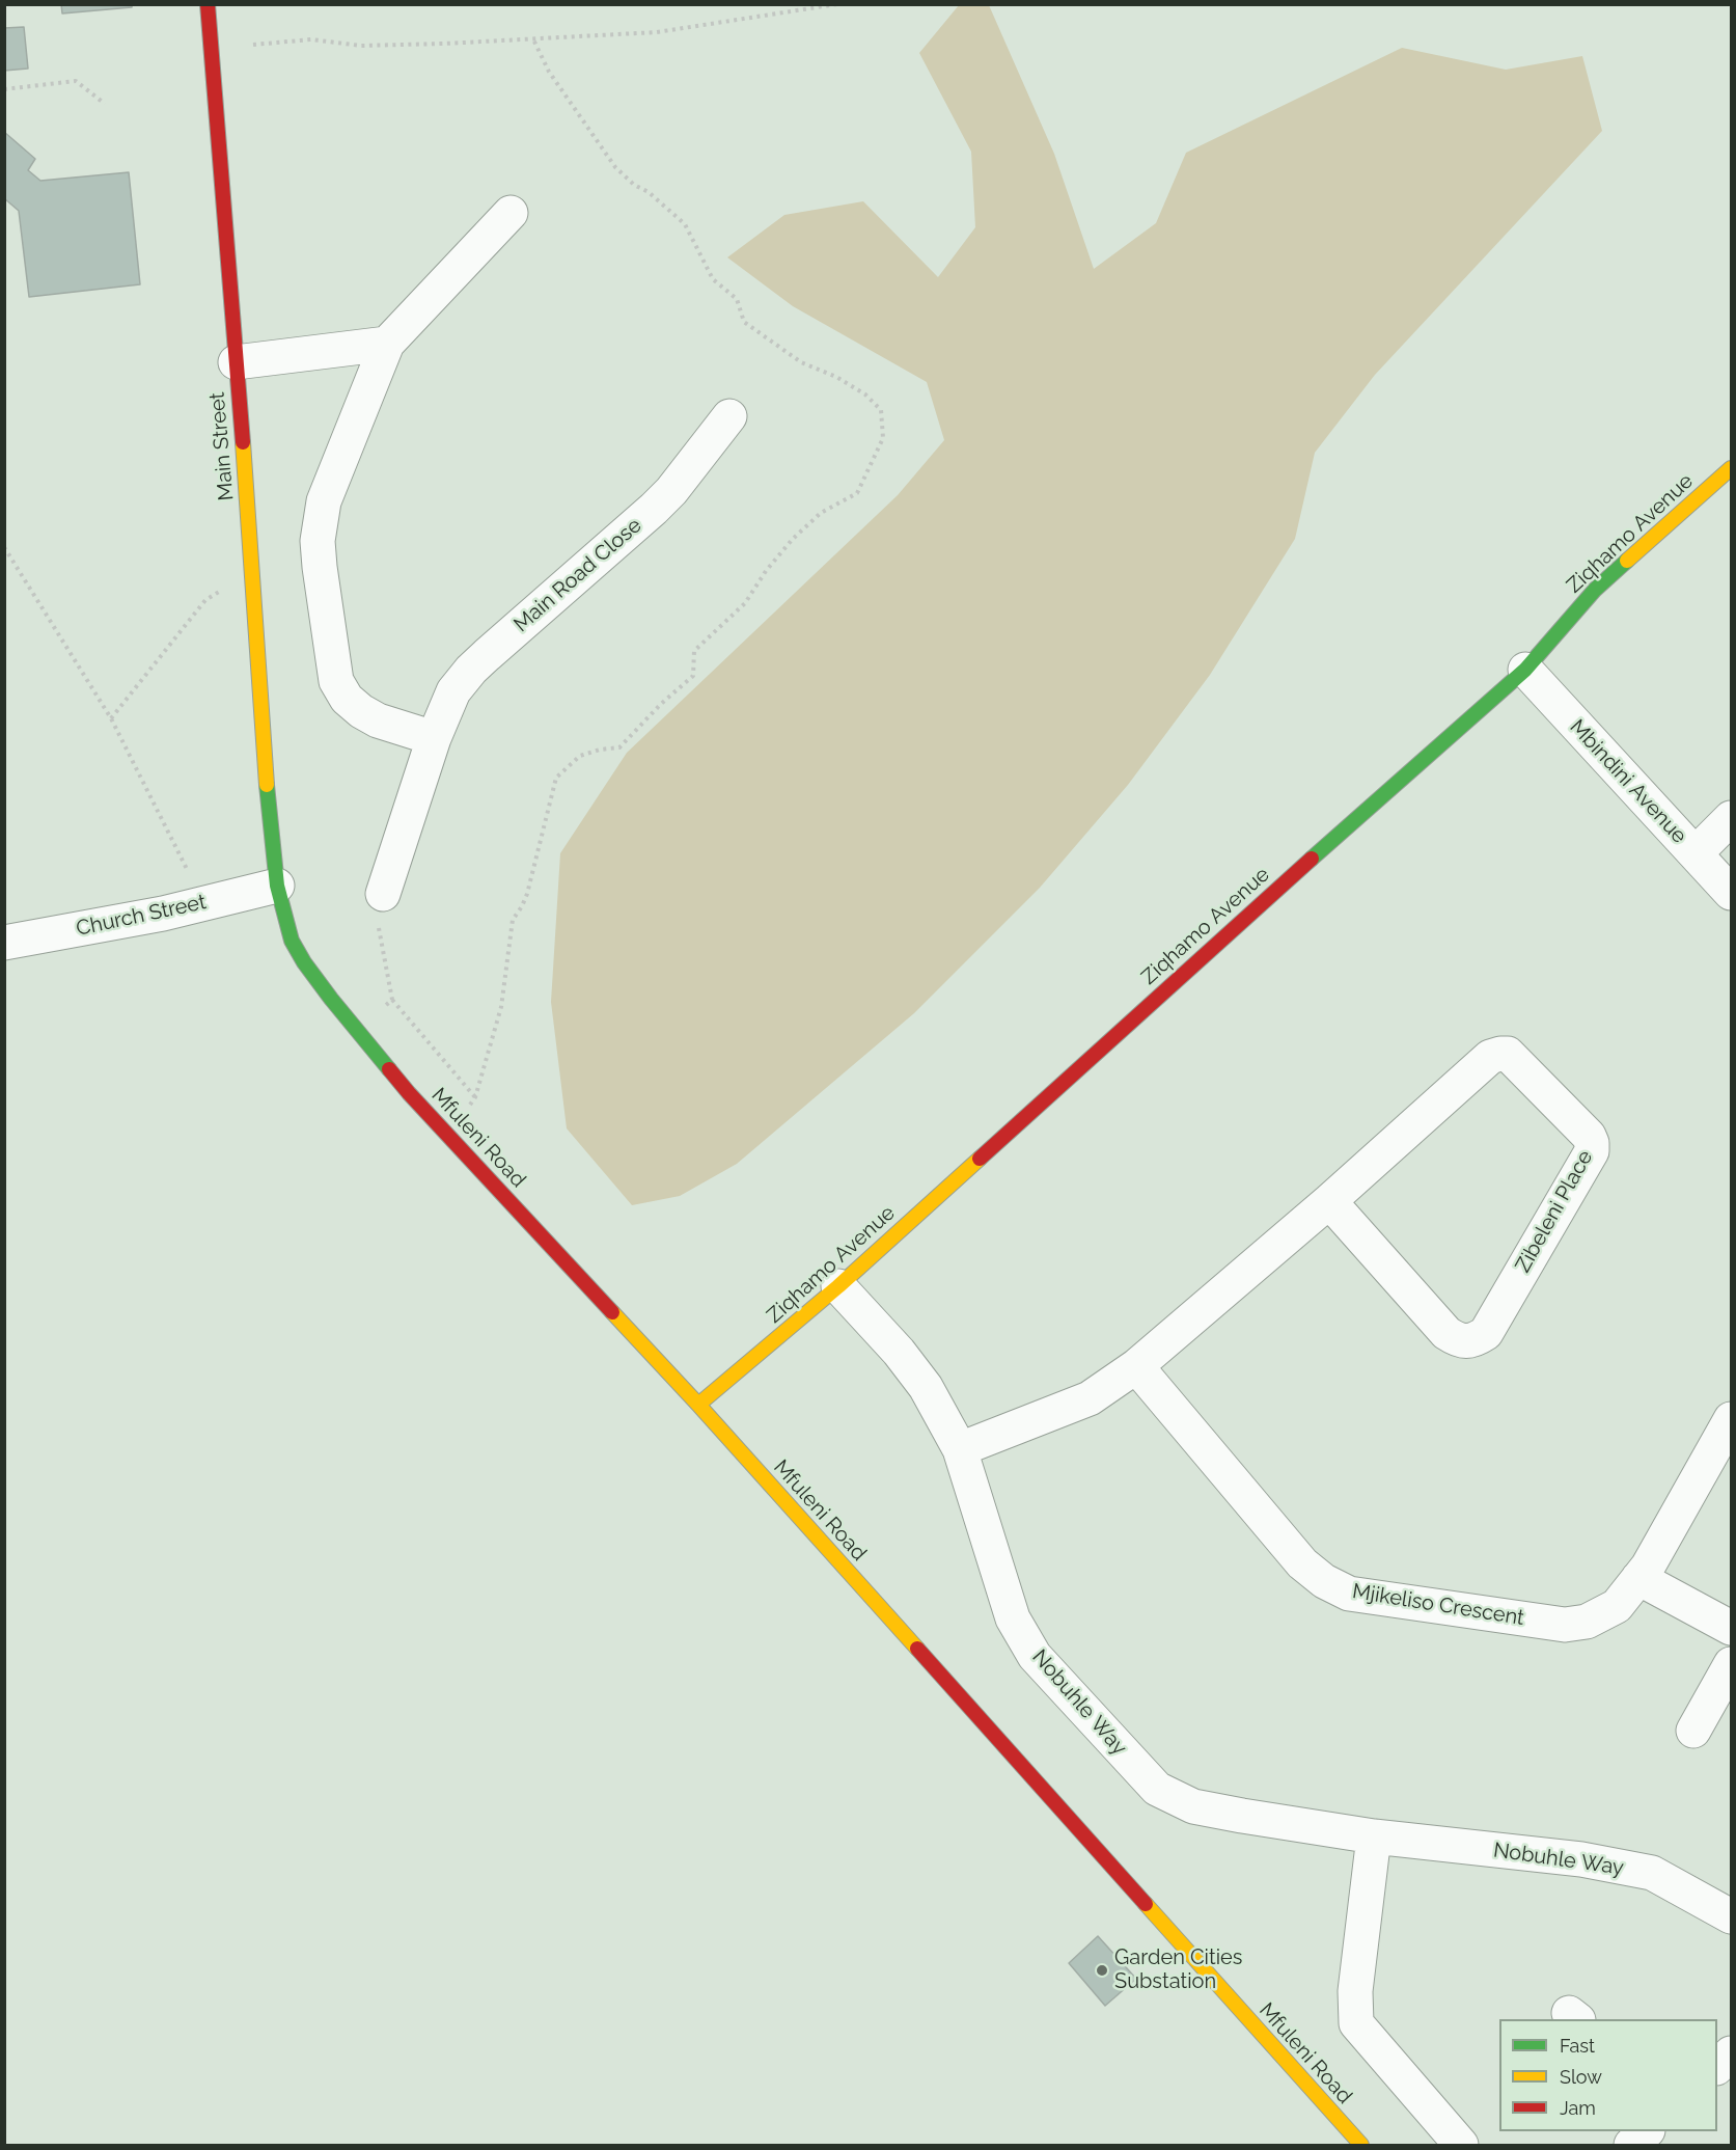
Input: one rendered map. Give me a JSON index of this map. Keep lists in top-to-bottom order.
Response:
{
  "streets": {
    "street": [
      "Main Street",
      "Ziqhamo Avenue",
      "Main Road Close",
      "Mbindini Avenue",
      "Church Street",
      "Mfuleni Road",
      "Zibeleni Place",
      "Mjikeliso Crescent",
      "Nobuhle Way"
    ]
  },
  "crossings": [
    ["Main Street", "Church Street"],
    ["Main Street", "Mfuleni Road"],
    ["Ziqhamo Avenue", "Mbindini Avenue"],
    ["Ziqhamo Avenue", "Mfuleni Road"],
    ["Ziqhamo Avenue", "Nobuhle Way"],
    ["Church Street", "Mfuleni Road"],
    ["Zibeleni Place", "Mjikeliso Crescent"],
    ["Zibeleni Place", "Nobuhle Way"]
  ],
  "places": ["Garden Cities Substation"],
  "legend": ["Fast", "Slow", "Jam"]
}
